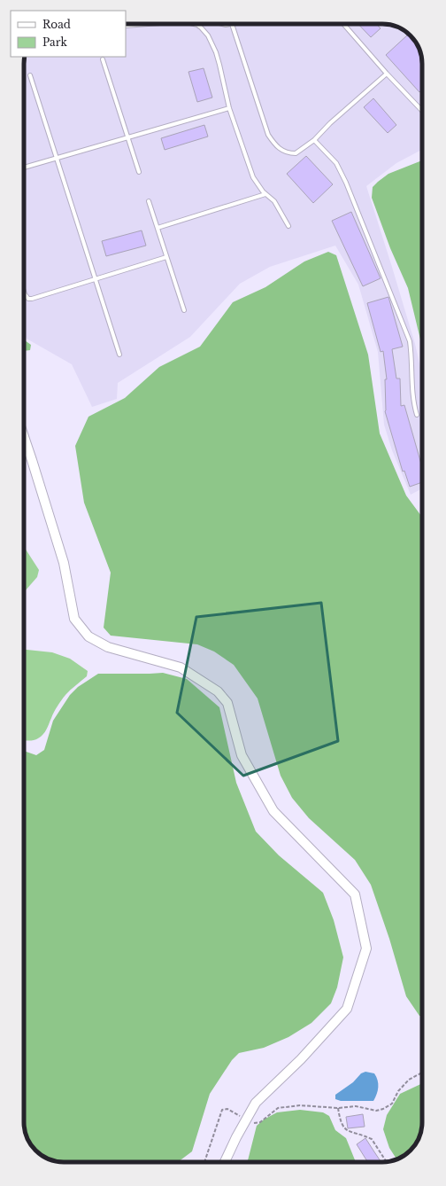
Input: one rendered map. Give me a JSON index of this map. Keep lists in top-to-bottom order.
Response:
{
  "legend": ["Road", "Park"]
}
